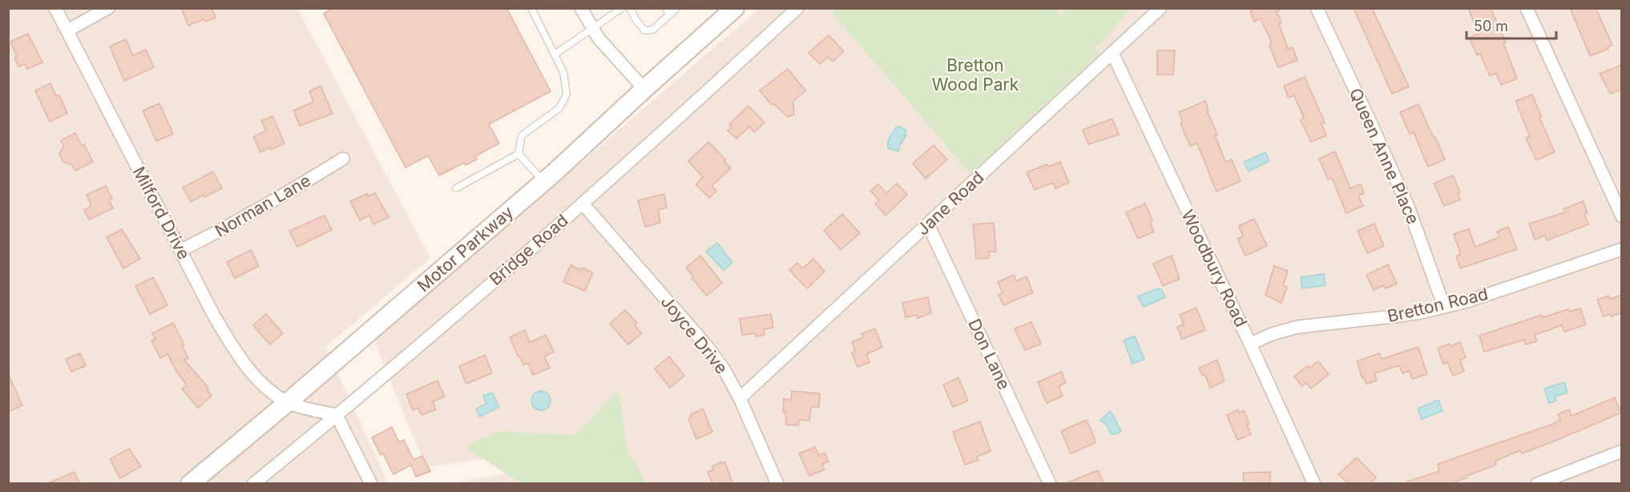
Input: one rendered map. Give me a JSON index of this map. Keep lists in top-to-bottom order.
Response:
{
  "streets": {
    "main road": ["Motor Parkway"],
    "street": [
      "Queen Anne Place",
      "Jane Road",
      "Norman Lane",
      "Milford Drive",
      "Bridge Road",
      "Woodbury Road",
      "Bretton Road",
      "Joyce Drive",
      "Don Lane"
    ]
  },
  "crossings": [
    ["Queen Anne Place", "Bretton Road"],
    ["Jane Road", "Woodbury Road"],
    ["Jane Road", "Joyce Drive"],
    ["Jane Road", "Don Lane"],
    ["Norman Lane", "Milford Drive"],
    ["Milford Drive", "Motor Parkway"],
    ["Bridge Road", "Joyce Drive"],
    ["Woodbury Road", "Bretton Road"]
  ],
  "parks": ["Bretton Wood Park"],
  "scale_bar": "50 m"
}
